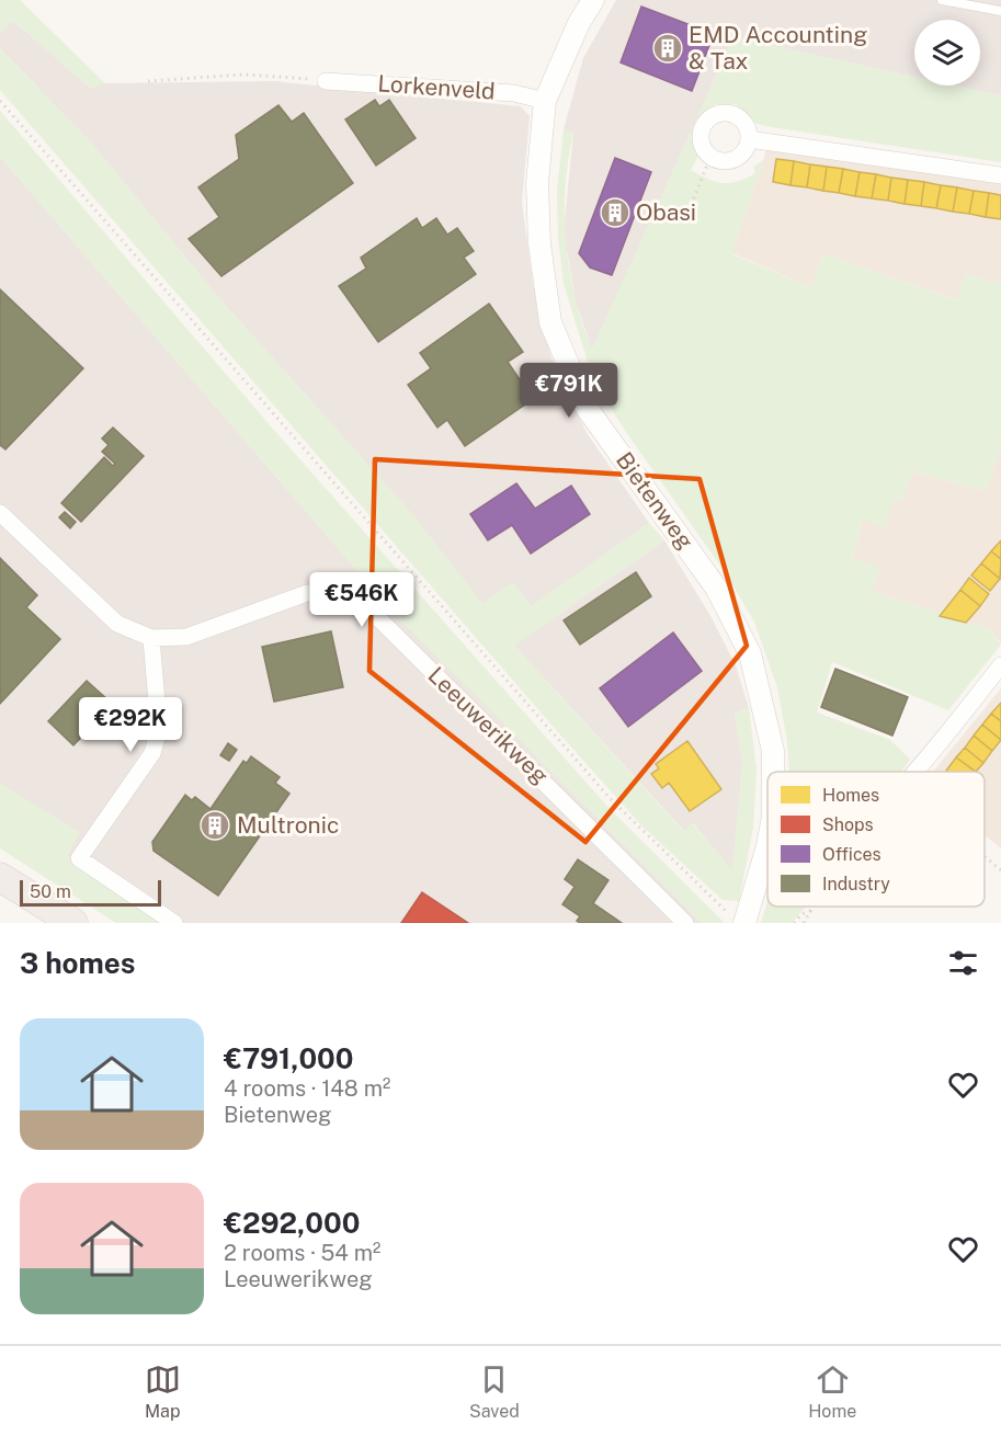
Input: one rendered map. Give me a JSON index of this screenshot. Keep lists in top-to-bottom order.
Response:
{
  "streets": {
    "street": ["Lorkenveld", "Bietenweg", "Leeuwerikweg"]
  },
  "crossings": [
    ["Lorkenveld", "Bietenweg"]
  ],
  "places": {
    "building": ["EMD Accounting & Tax", "Obasi", "Multronic"]
  },
  "legend": [
    "Homes",
    "Shops",
    "Offices",
    "Industry"
  ],
  "scale_bar": "50 m",
  "page": {
    "price": ["€791K", "€546K", "€292K"],
    "scale": "50 m",
    "heading": "3 homes",
    "list": [
      {
        "name": "€791,000",
        "note": "4 rooms · 148 m² · Bietenweg"
      },
      {
        "name": "€292,000",
        "note": "2 rooms · 54 m² · Leeuwerikweg"
      }
    ],
    "tabs": ["Map", "Saved", "Home"]
  }
}
